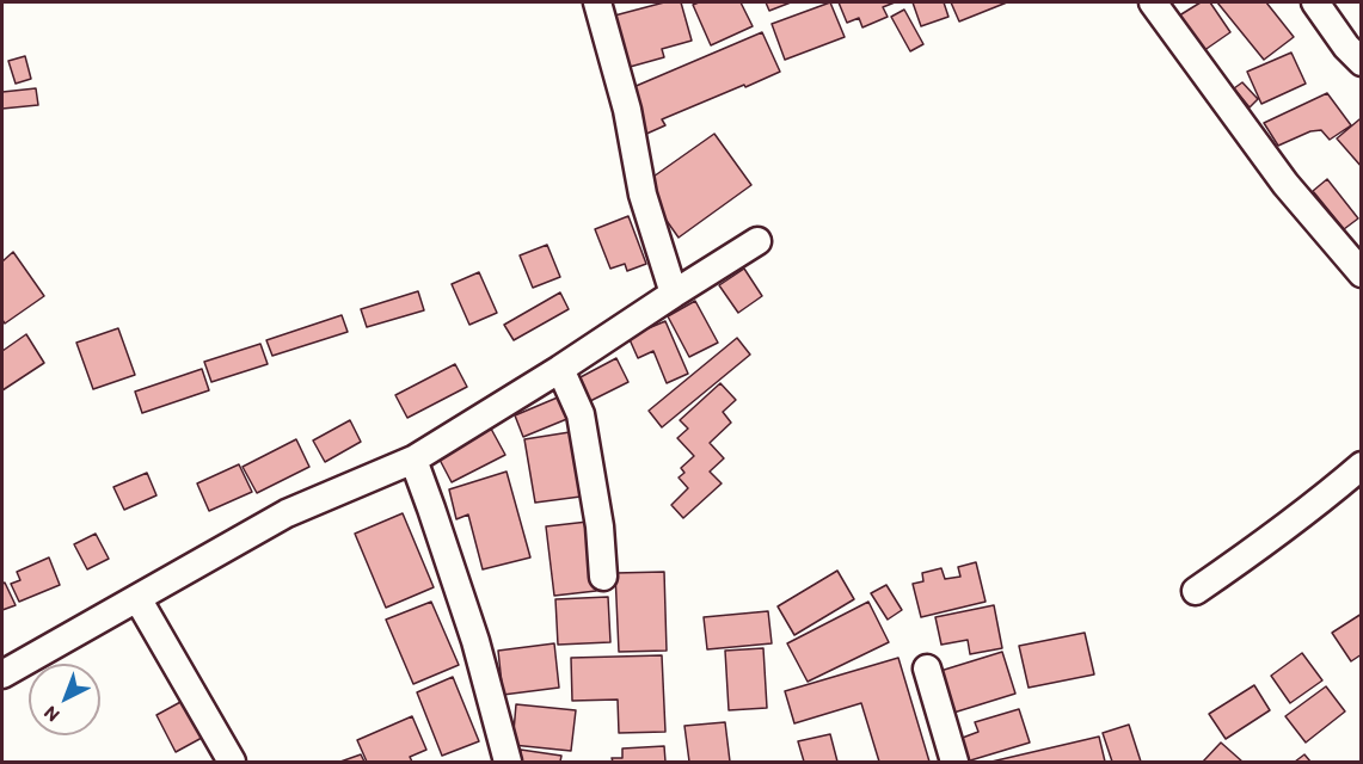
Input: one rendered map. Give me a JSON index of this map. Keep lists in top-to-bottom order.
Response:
{
  "north": "bottom left"
}
